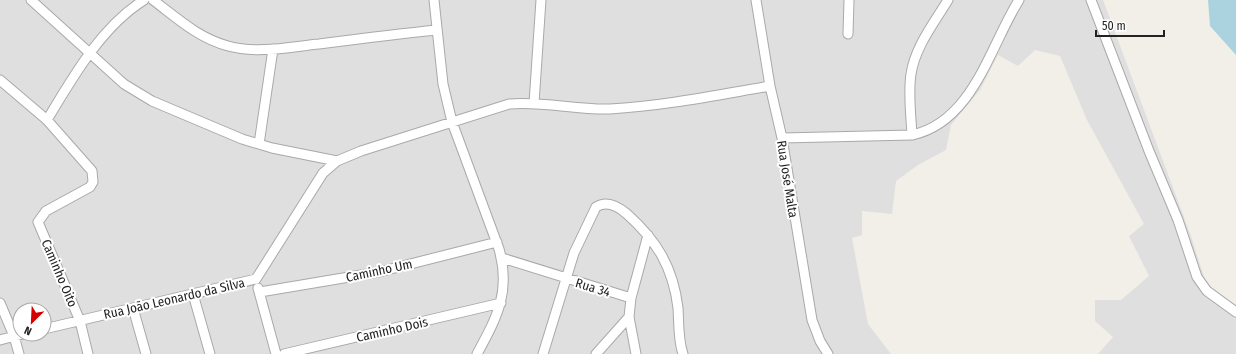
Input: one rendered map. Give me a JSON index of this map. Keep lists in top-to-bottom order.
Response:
{
  "streets": {
    "street": [
      "Rua José Malta",
      "Caminho Um",
      "Caminho Oito",
      "Rua 34",
      "Rua João Leonardo da Silva",
      "Caminho Dois"
    ]
  },
  "crossings": [
    ["Rua José Malta", "Rua João Leonardo da Silva"],
    ["Caminho Oito", "Rua João Leonardo da Silva"]
  ],
  "scale_bar": "50 m",
  "north": "bottom left"
}
